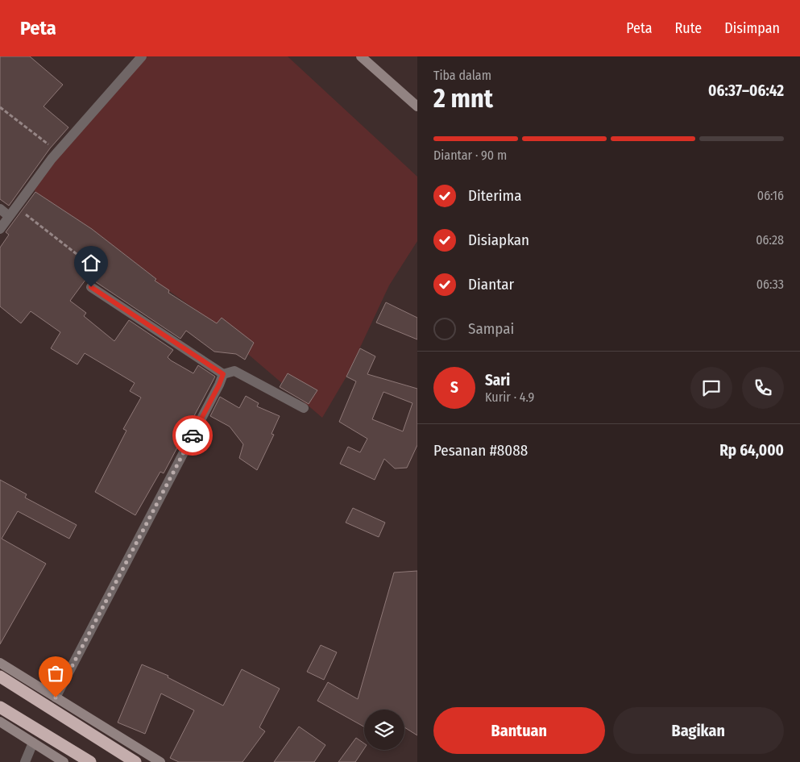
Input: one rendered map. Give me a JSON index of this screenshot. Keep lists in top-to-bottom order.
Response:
{
  "page": {
    "header": "Peta",
    "nav": ["Peta", "Rute", "Disimpan"],
    "heading": ["2 mnt", "Tiba dalam", "06:37–06:42"],
    "panel": [
      "Sari",
      "Kurir · 4.9",
      "Pesanan #8088",
      "Rp 64,000"
    ],
    "bar": "Diantar · 90 m",
    "list": [
      ["Diterima", "06:16"],
      ["Disiapkan", "06:28"],
      ["Diantar", "06:33"],
      "Sampai"
    ],
    "round": "S",
    "buttons": ["Bantuan", "Bagikan"]
  }
}
